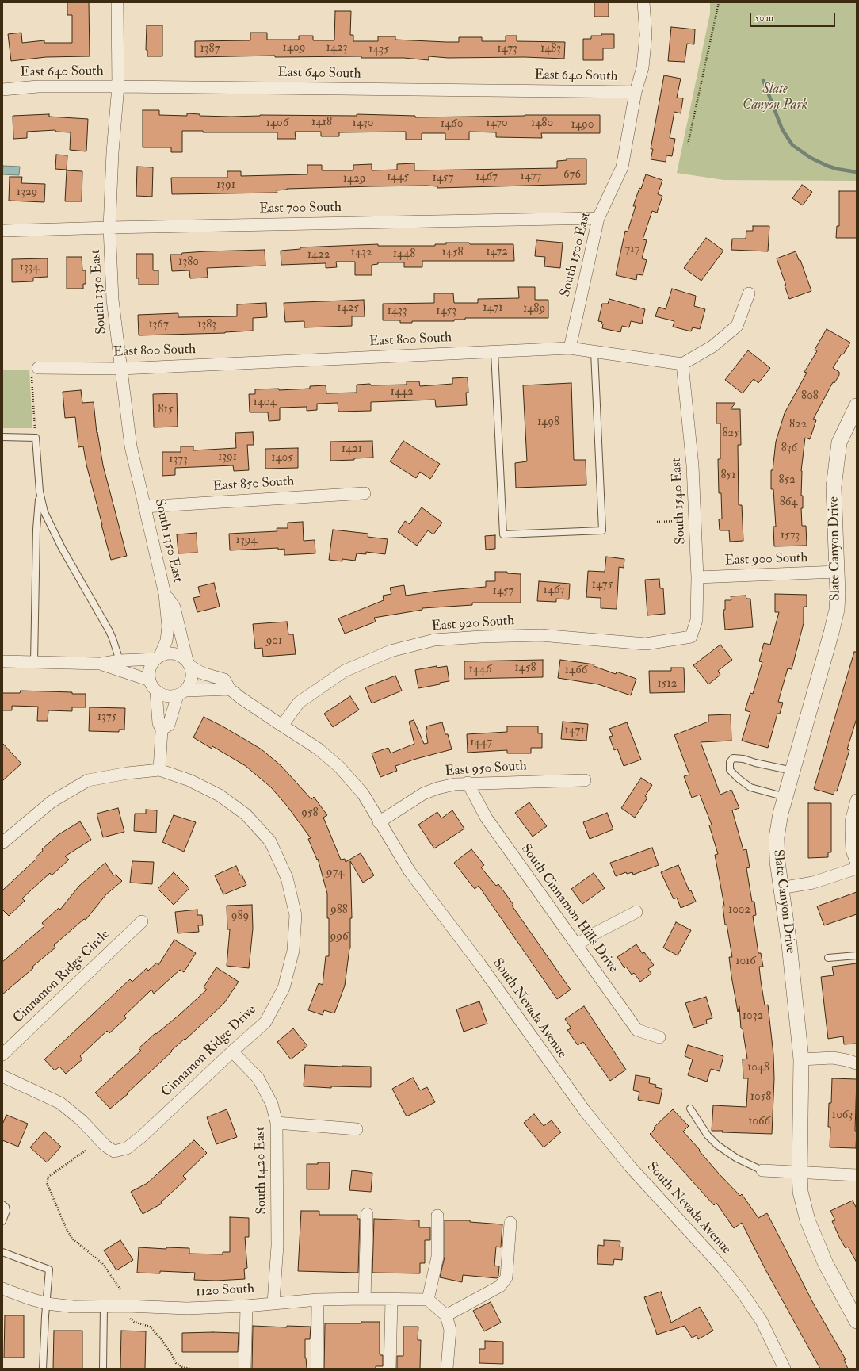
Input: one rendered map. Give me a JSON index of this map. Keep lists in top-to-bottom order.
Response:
{
  "streets": {
    "street": [
      "East 640 South",
      "East 700 South",
      "South 1500 East",
      "South 1350 East",
      "East 800 South",
      "East 850 South",
      "South 1540 East",
      "Slate Canyon Drive",
      "East 900 South",
      "East 920 South",
      "East 950 South",
      "South Cinnamon Hills Drive",
      "Cinnamon Ridge Circle",
      "South Nevada Avenue",
      "Cinnamon Ridge Drive",
      "South 1420 East",
      "1120 South"
    ]
  },
  "crossings": [
    ["East 640 South", "South 1500 East"],
    ["East 640 South", "South 1350 East"],
    ["East 700 South", "South 1500 East"],
    ["East 700 South", "South 1350 East"],
    ["South 1500 East", "East 800 South"],
    ["South 1350 East", "East 800 South"],
    ["South 1350 East", "East 850 South"],
    ["South 1350 East", "South Nevada Avenue"],
    ["East 800 South", "South 1540 East"],
    ["South 1540 East", "East 900 South"],
    ["South 1540 East", "East 920 South"],
    ["Slate Canyon Drive", "East 900 South"],
    ["East 920 South", "South Nevada Avenue"],
    ["East 950 South", "South Cinnamon Hills Drive"],
    ["East 950 South", "South Nevada Avenue"],
    ["Cinnamon Ridge Drive", "South 1420 East"],
    ["South 1420 East", "1120 South"]
  ],
  "parks": ["Slate Canyon Park"],
  "house_numbers": [
    "1409",
    "1423",
    "1387",
    "1473",
    "1483",
    "1435",
    "1418",
    "1406",
    "1430",
    "1470",
    "1480",
    "1460",
    "1490",
    "676",
    "1477",
    "1445",
    "1467",
    "1457",
    "1429",
    "1391",
    "1329",
    "717",
    "1472",
    "1432",
    "1458",
    "1448",
    "1422",
    "1380",
    "1334",
    "1425",
    "1471",
    "1489",
    "1433",
    "1453",
    "1367",
    "1383",
    "1442",
    "808",
    "1404",
    "815",
    "1498",
    "822",
    "825",
    "836",
    "1421",
    "1391",
    "1405",
    "1373",
    "851",
    "852",
    "864",
    "1573",
    "1394",
    "1475",
    "1463",
    "1457",
    "901",
    "1458",
    "1446",
    "1466",
    "1512",
    "1375",
    "1471",
    "1447",
    "958",
    "974",
    "988",
    "1002",
    "989",
    "996",
    "1016",
    "1032",
    "1048",
    "1058",
    "1063",
    "1066"
  ],
  "scale_bar": "50 m"
}
